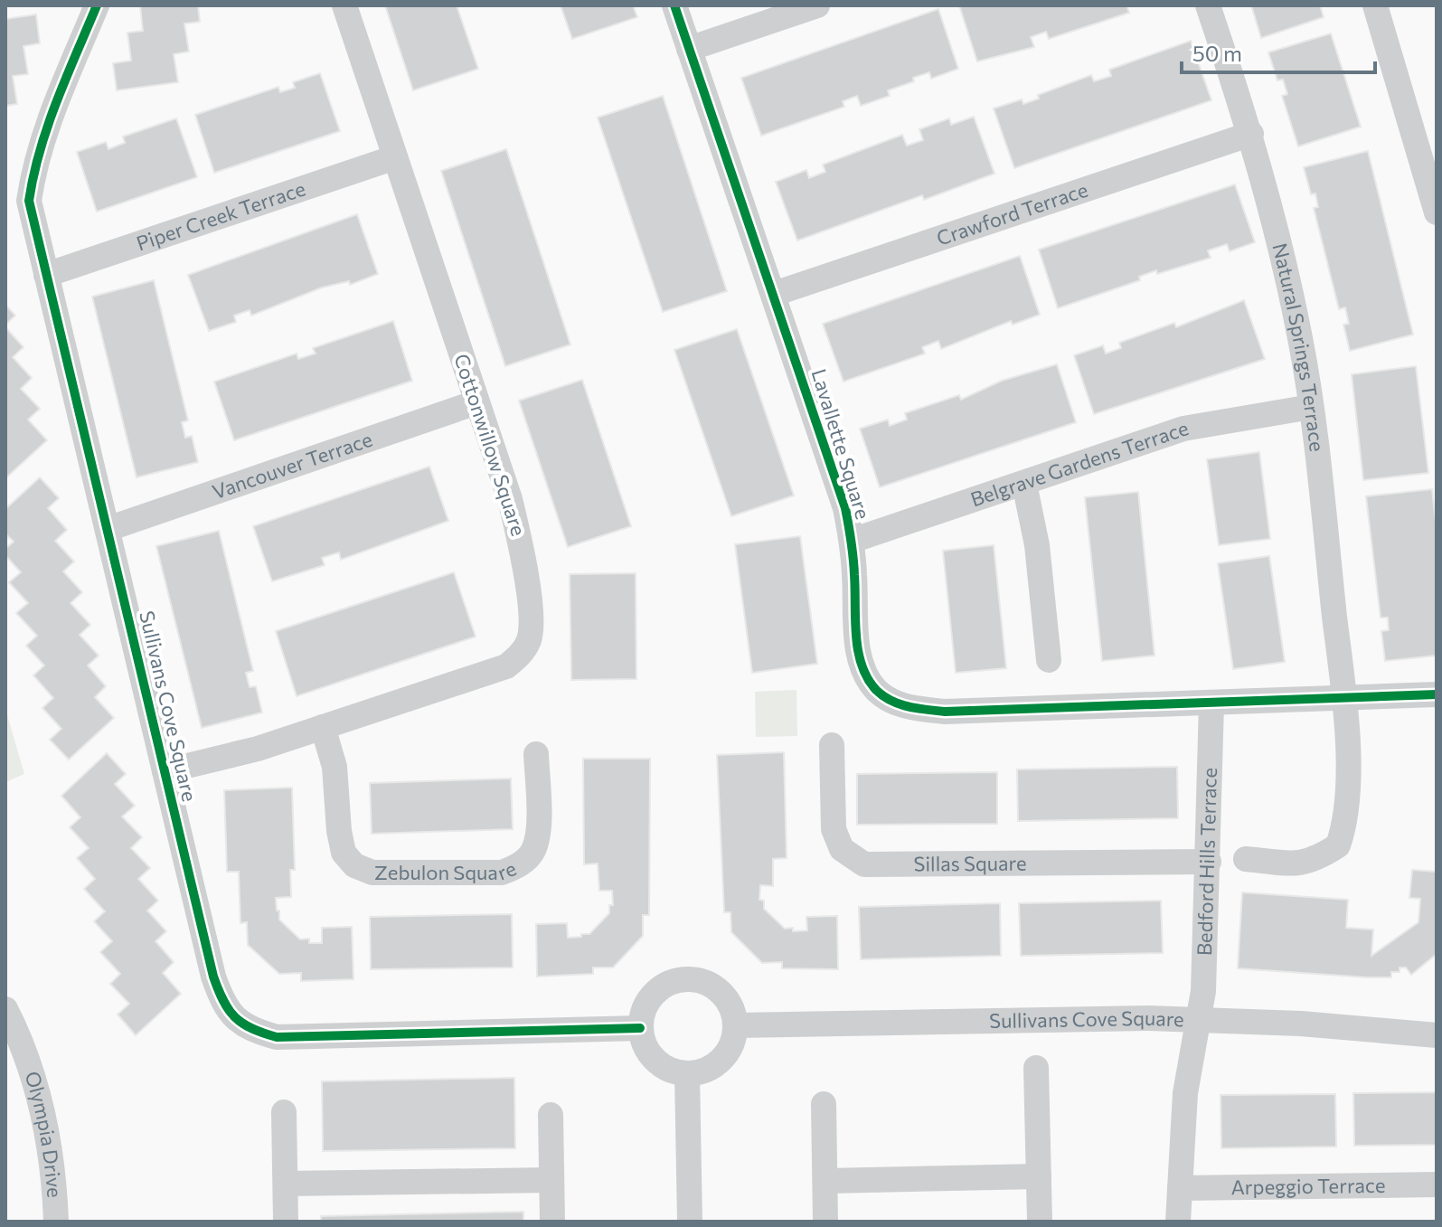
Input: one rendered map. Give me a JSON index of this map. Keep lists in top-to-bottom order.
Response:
{
  "streets": {
    "street": [
      "Crawford Terrace",
      "Piper Creek Terrace",
      "Natural Springs Terrace",
      "Lavallette Square",
      "Cottonwillow Square",
      "Belgrave Gardens Terrace",
      "Vancouver Terrace",
      "Sullivans Cove Square",
      "Bedford Hills Terrace",
      "Sillas Square",
      "Zebulon Square",
      "Olympia Drive",
      "Arpeggio Terrace"
    ]
  },
  "crossings": [
    ["Crawford Terrace", "Natural Springs Terrace"],
    ["Crawford Terrace", "Lavallette Square"],
    ["Piper Creek Terrace", "Cottonwillow Square"],
    ["Piper Creek Terrace", "Sullivans Cove Square"],
    ["Natural Springs Terrace", "Lavallette Square"],
    ["Natural Springs Terrace", "Belgrave Gardens Terrace"],
    ["Lavallette Square", "Belgrave Gardens Terrace"],
    ["Lavallette Square", "Bedford Hills Terrace"],
    ["Cottonwillow Square", "Vancouver Terrace"],
    ["Cottonwillow Square", "Sullivans Cove Square"],
    ["Cottonwillow Square", "Zebulon Square"],
    ["Vancouver Terrace", "Sullivans Cove Square"],
    ["Sullivans Cove Square", "Bedford Hills Terrace"],
    ["Bedford Hills Terrace", "Sillas Square"],
    ["Bedford Hills Terrace", "Arpeggio Terrace"]
  ],
  "scale_bar": "50 m"
}
